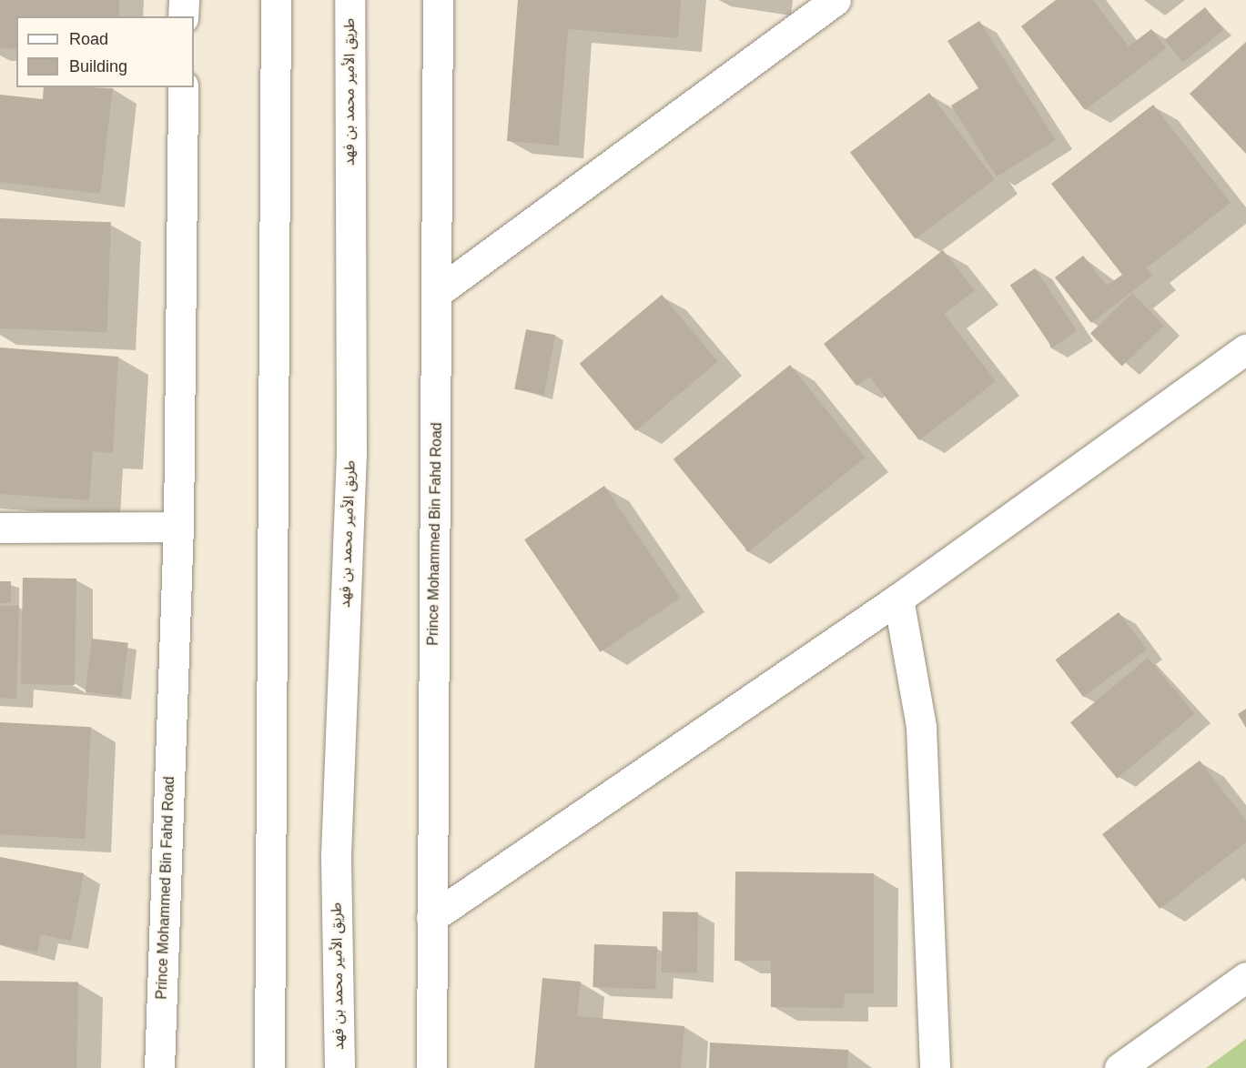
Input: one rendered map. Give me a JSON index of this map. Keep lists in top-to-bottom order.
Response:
{
  "streets": {
    "main road": ["طريق الأمير محمد بن فهد", "Prince Mohammed Bin Fahd Road"]
  },
  "legend": ["Road", "Building"]
}
